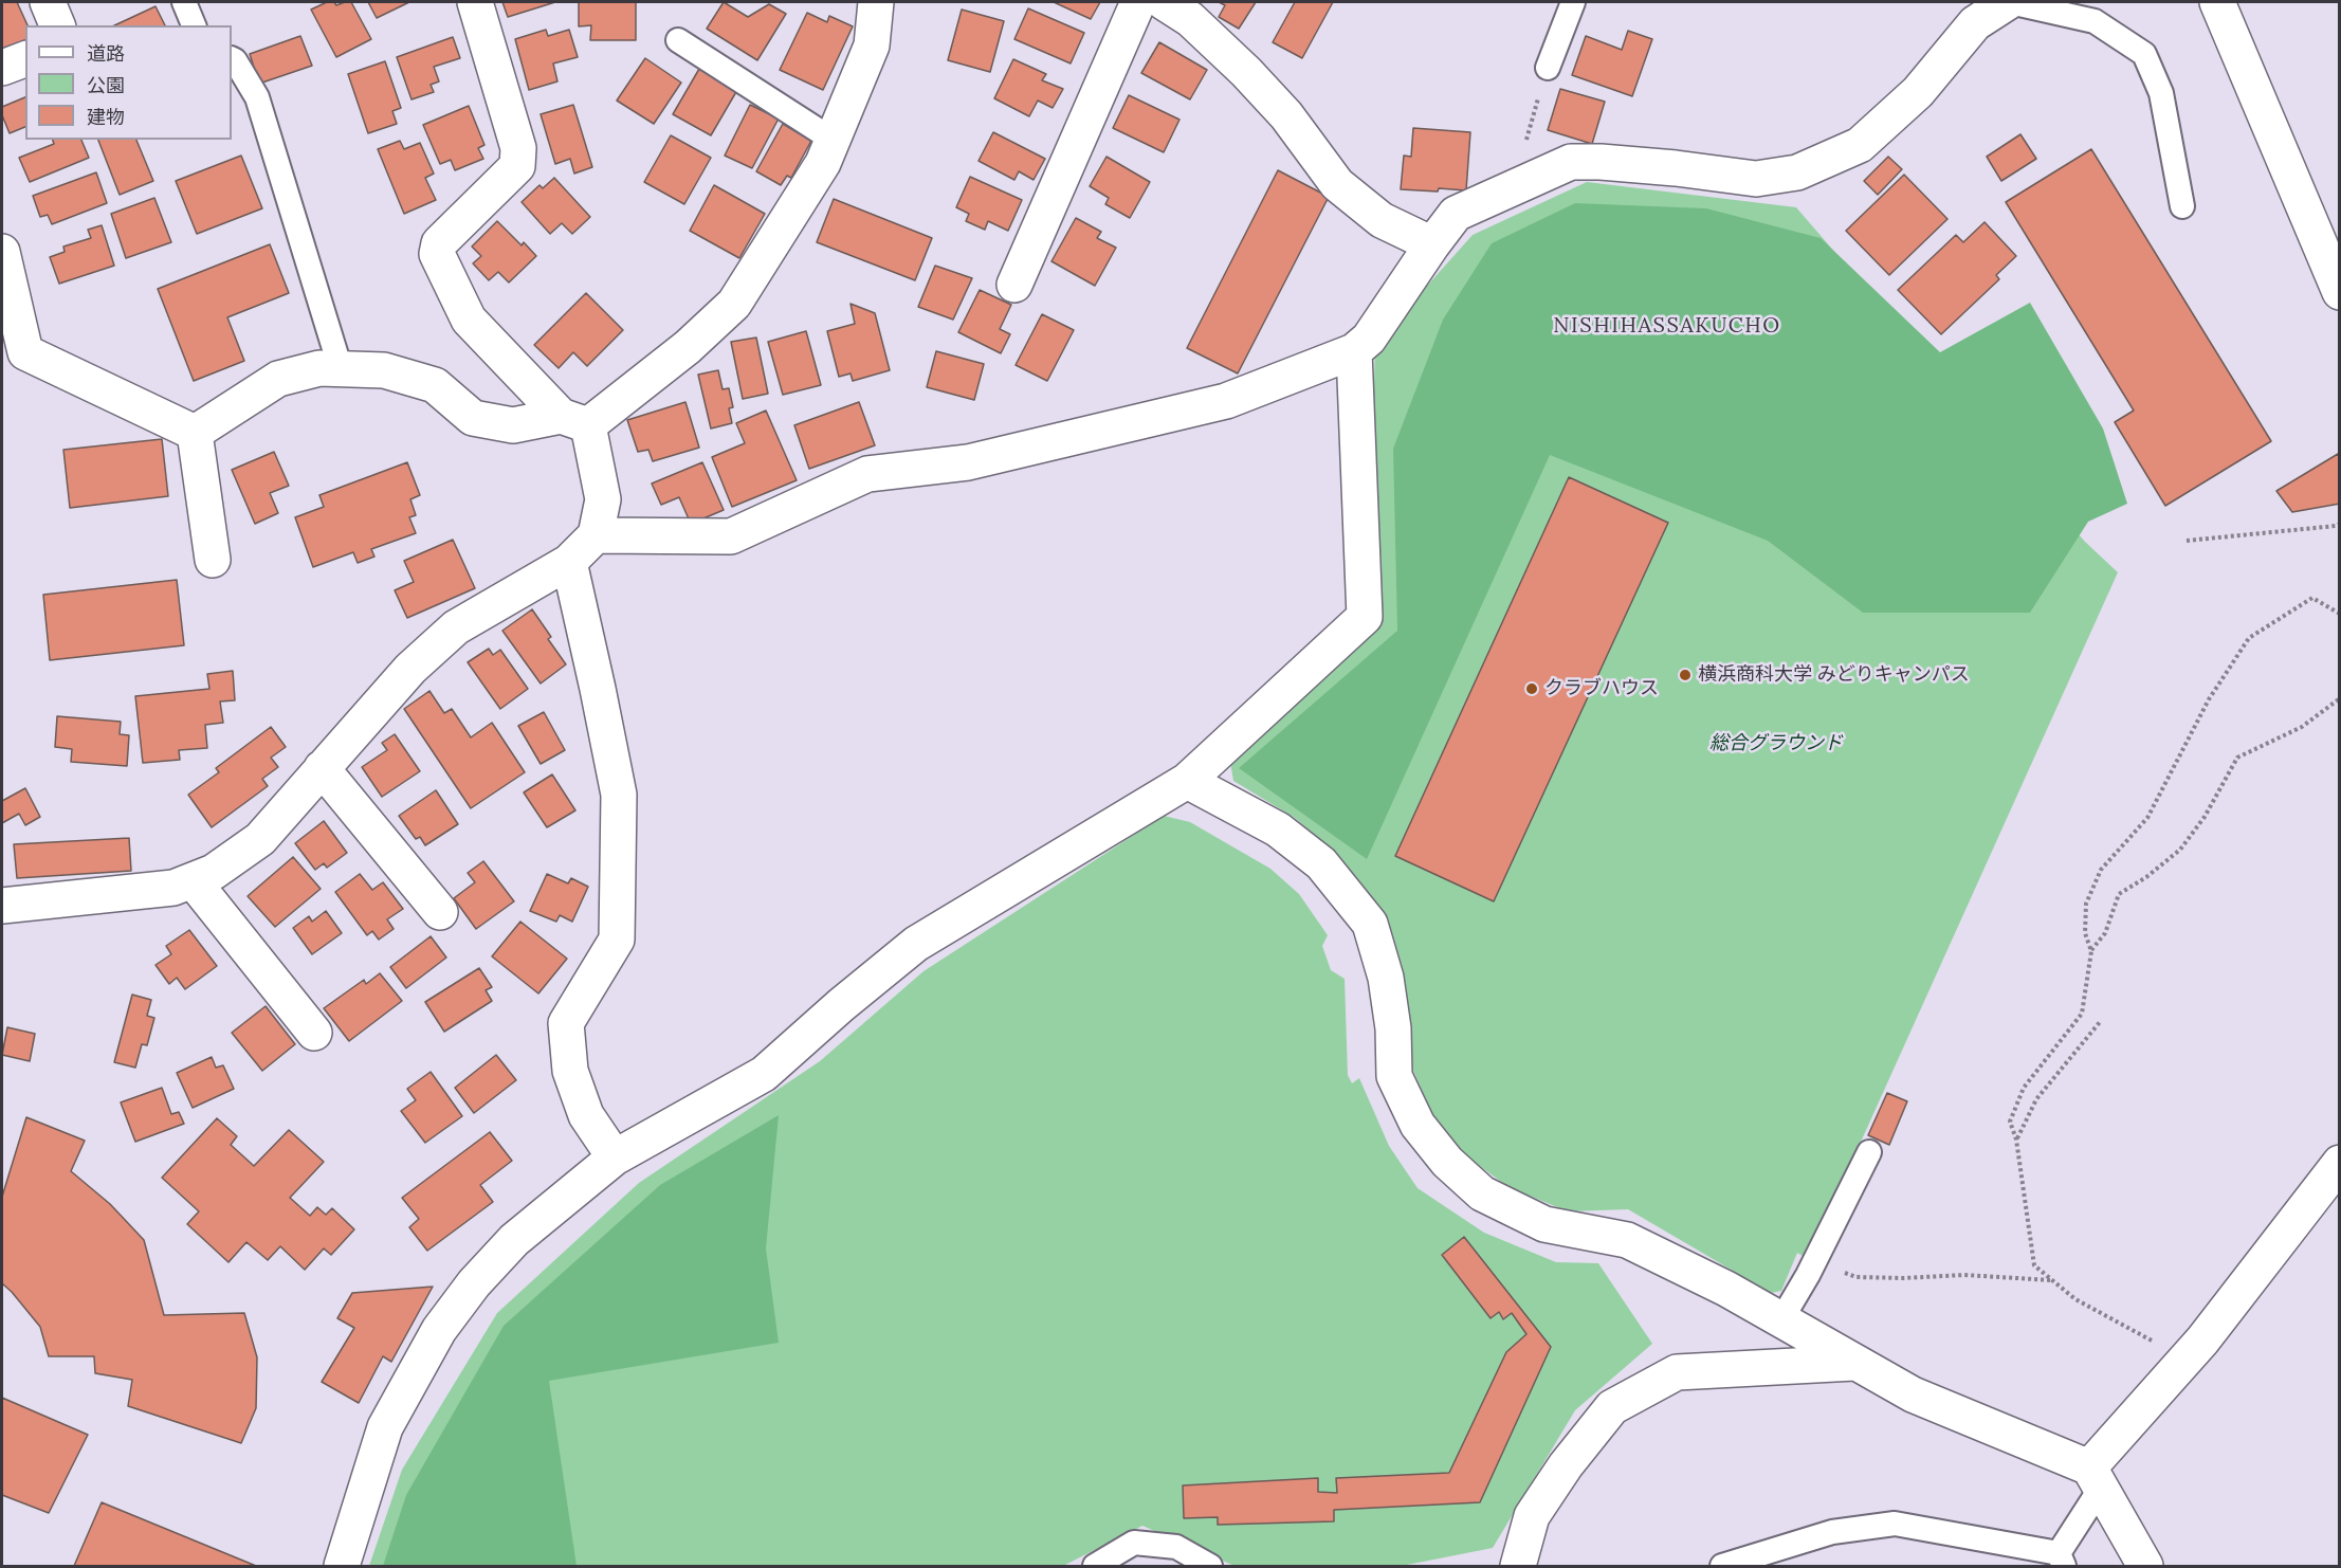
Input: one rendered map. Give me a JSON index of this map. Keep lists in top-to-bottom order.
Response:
{
  "districts": ["NISHIHASSAKUCHO"],
  "parks": ["総合グラウンド"],
  "places": ["横浜商科大学 みどりキャンパス", "クラブハウス"],
  "legend": ["道路", "公園", "建物"]
}
